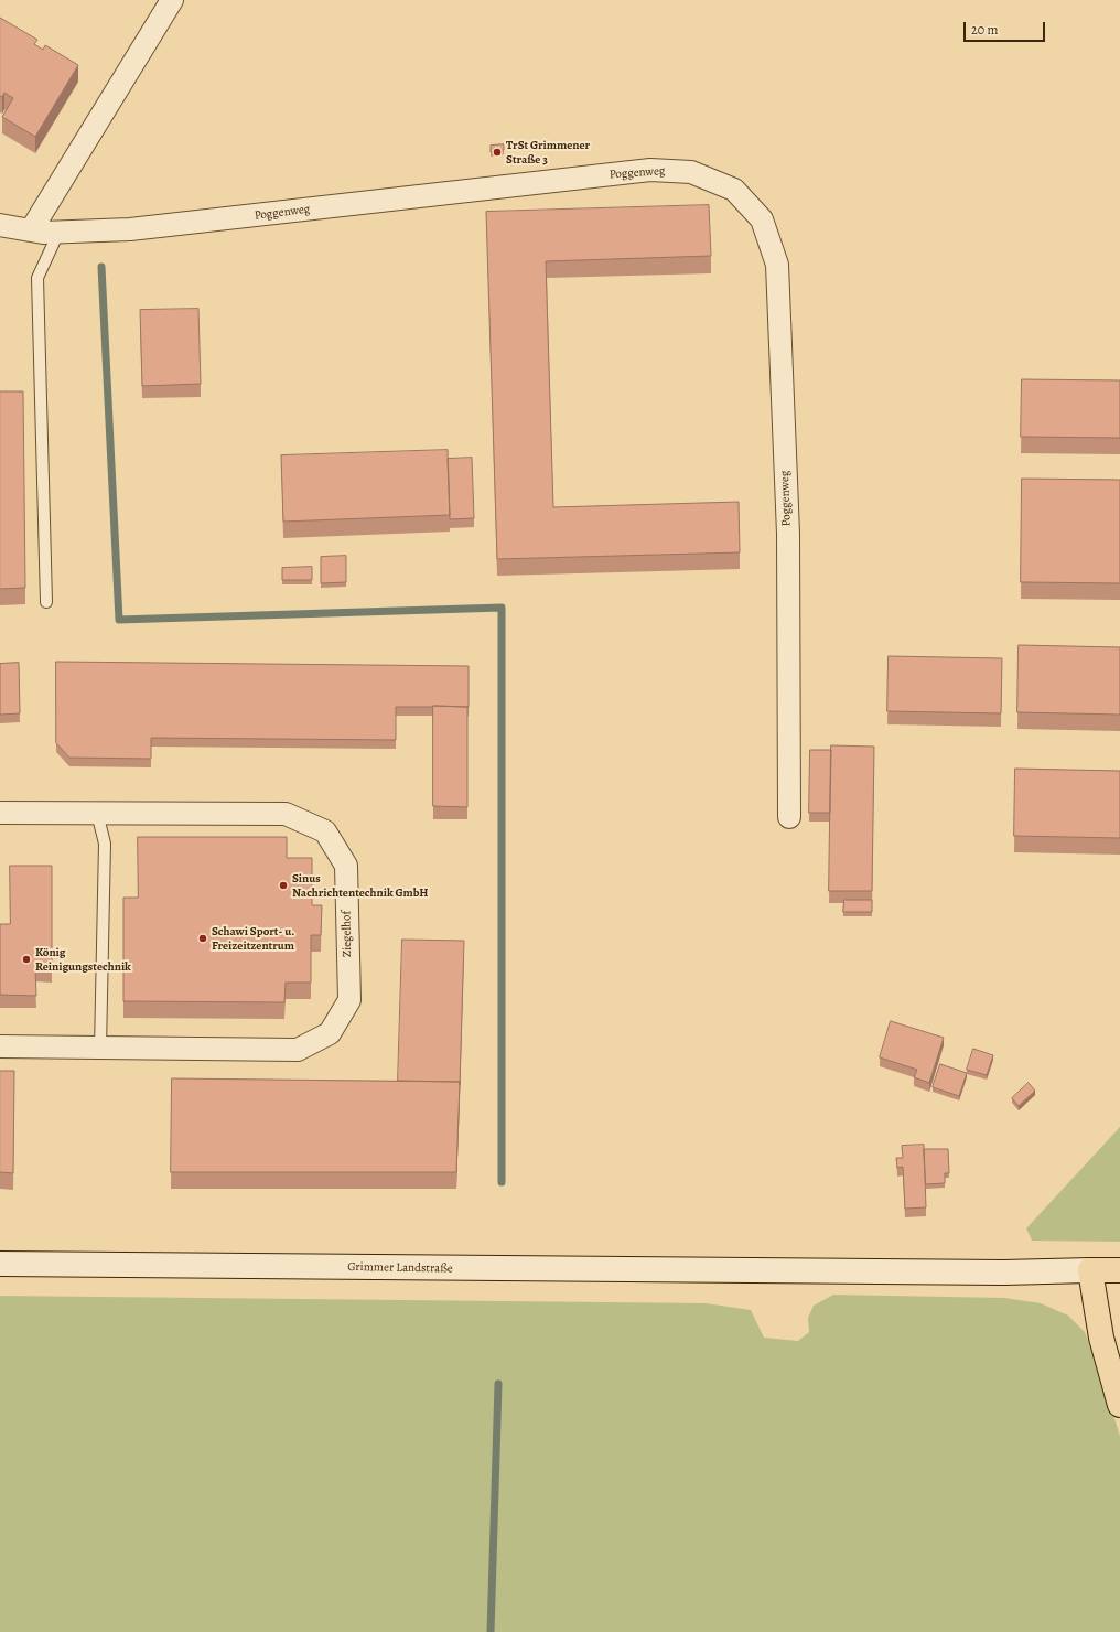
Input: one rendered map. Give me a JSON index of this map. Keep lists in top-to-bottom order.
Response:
{
  "streets": {
    "main road": ["Grimmer Landstraße"],
    "street": ["Poggenweg", "Ziegelhof"]
  },
  "places": [
    "TrSt Grimmener Straße 3",
    "Sinus Nachrichtentechnik GmbH",
    "Schawi Sport- u. Freizeitzentrum",
    "König Reinigungstechnik"
  ],
  "scale_bar": "20 m"
}
